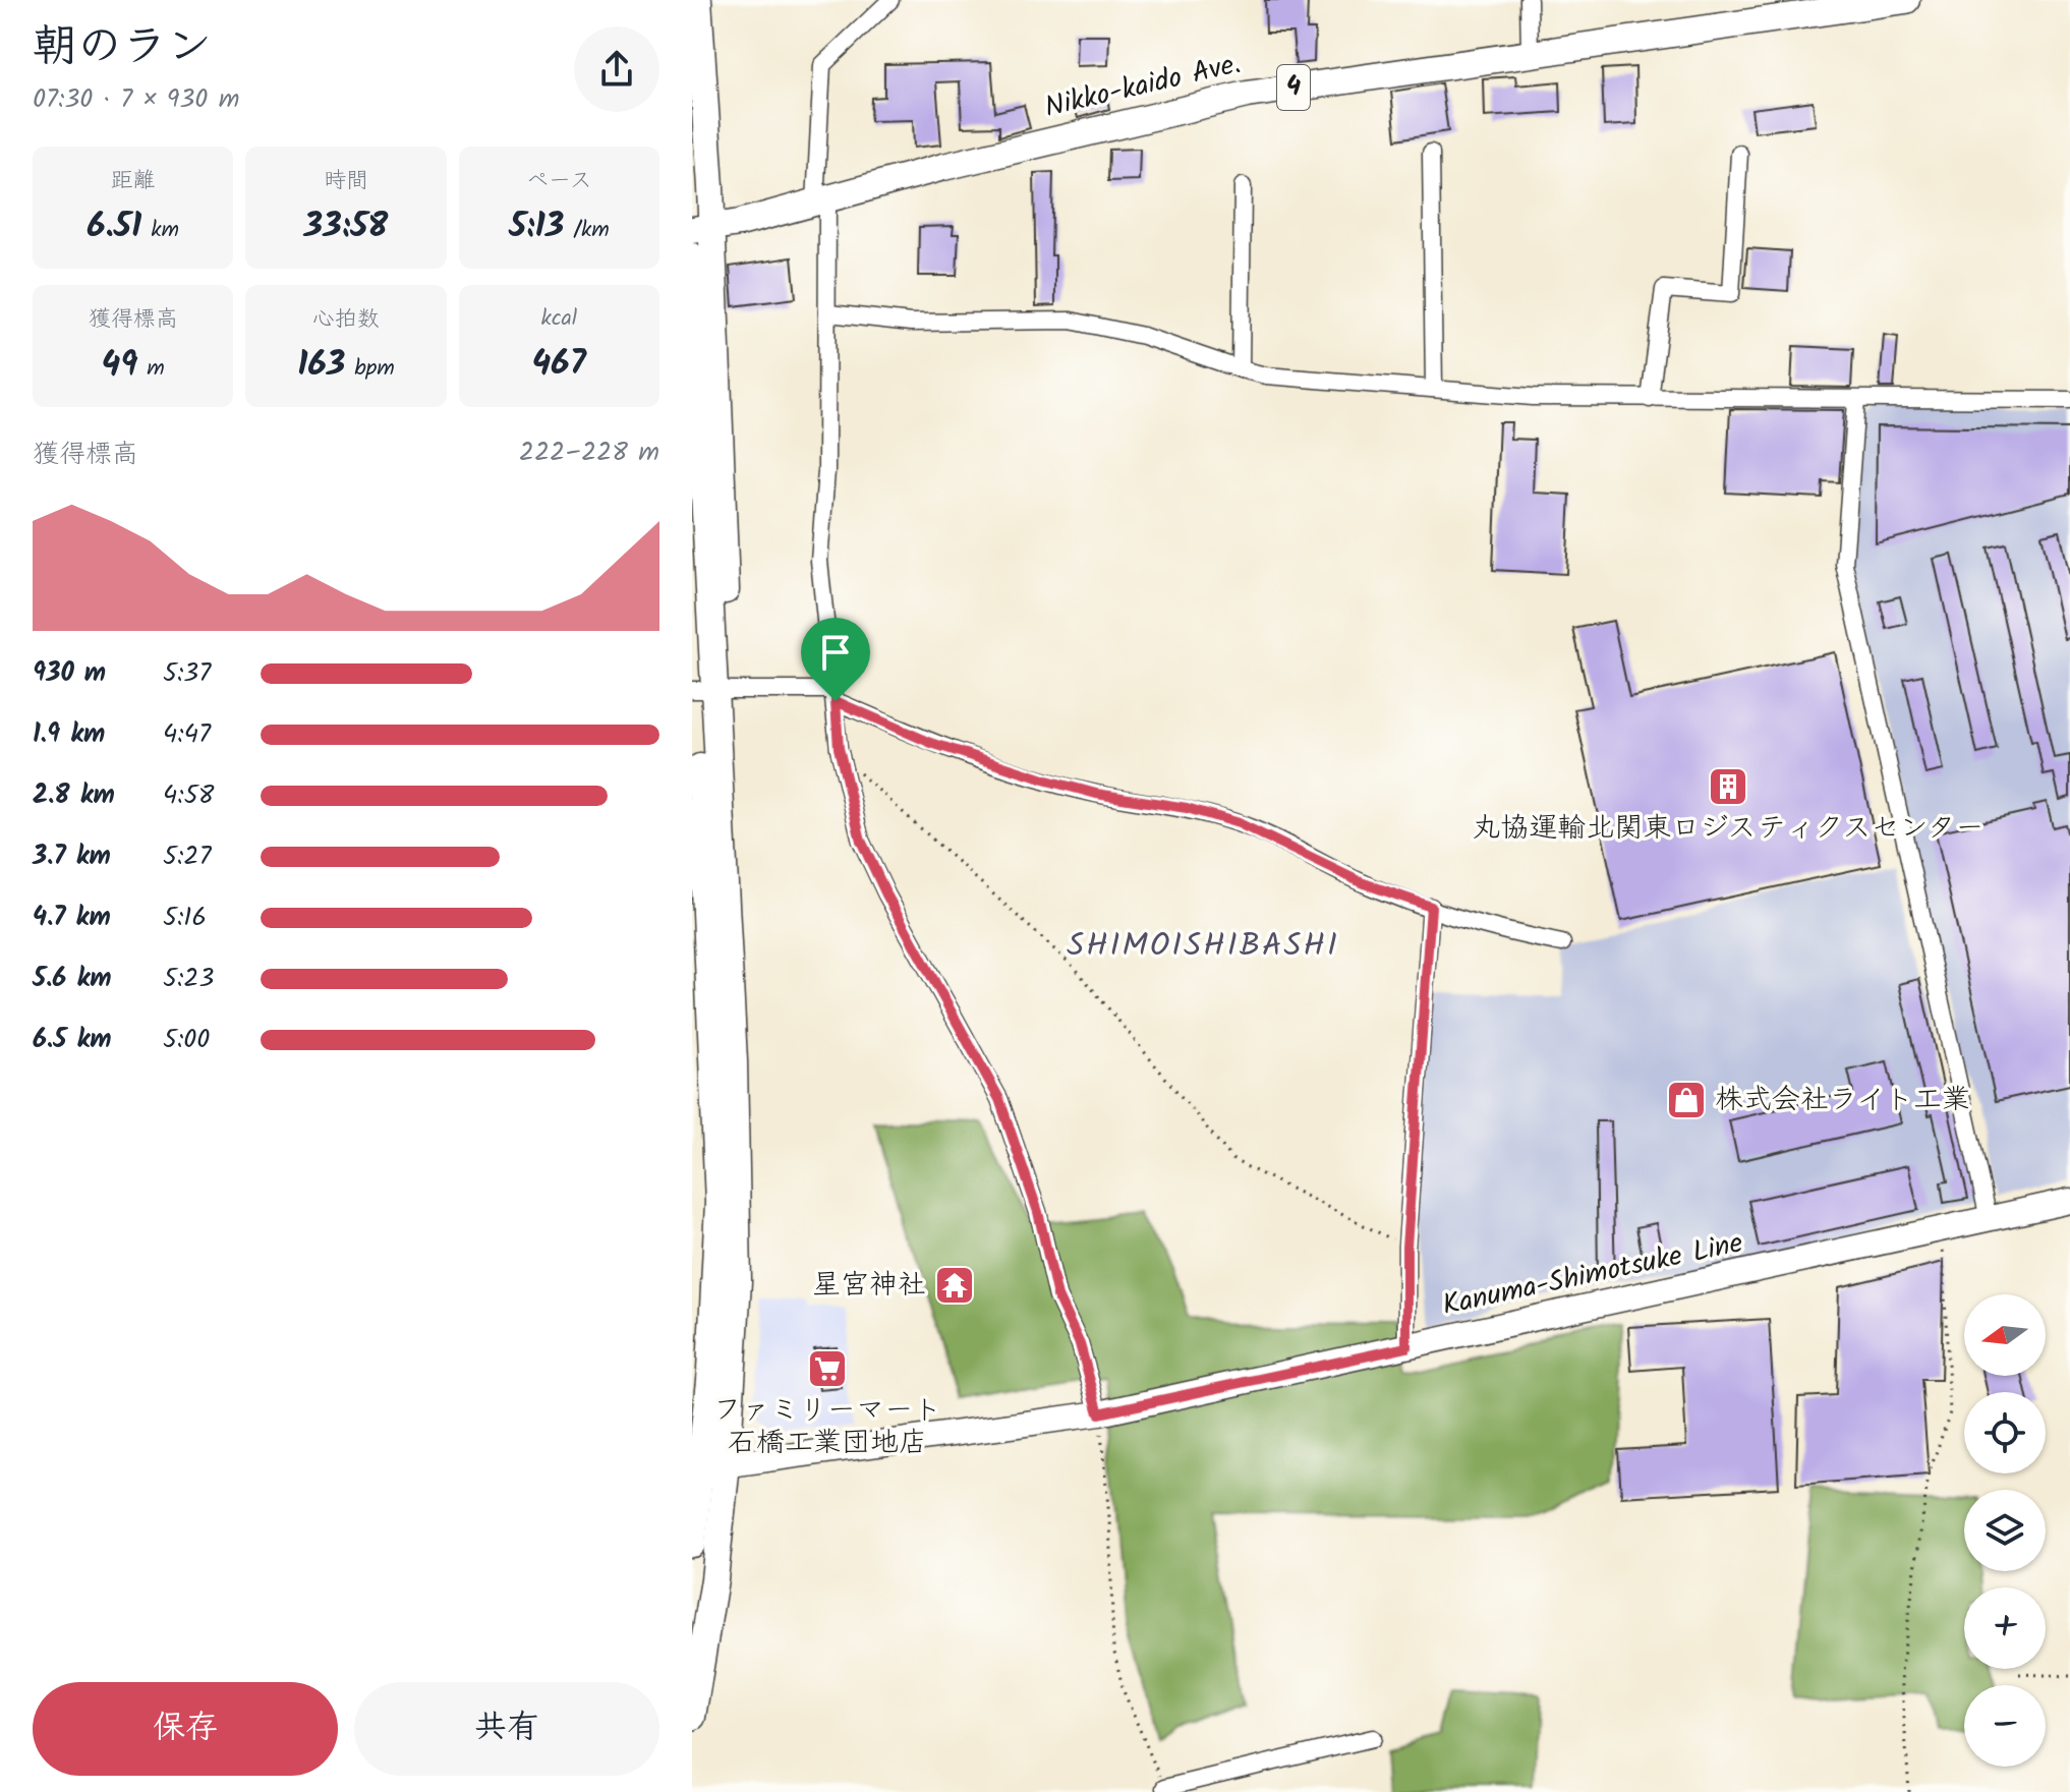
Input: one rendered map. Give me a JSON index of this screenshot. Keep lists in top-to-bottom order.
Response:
{
  "streets": {
    "highway": ["Nikko-kaido Ave.", "4"],
    "main road": ["Kanuma-Shimotsuke Line"]
  },
  "districts": ["SHIMOISHIBASHI"],
  "places": {
    "building": ["丸協運輸北関東ロジスティクスセンター"],
    "shop": ["株式会社ライト工業"],
    "temple": ["星宮神社"],
    "supermarket": ["ファミリーマート 石橋工業団地店"]
  },
  "north": "left",
  "page": {
    "heading": ["朝のラン", "07:30 · 7 × 930 m"],
    "stats": [
      ["距離", "6.51 km"],
      ["時間", "33:58"],
      ["ペース", "5:13 /km"],
      ["獲得標高", "49 m"],
      ["心拍数", "163 bpm"],
      ["kcal", "467"]
    ],
    "chart": ["獲得標高", "222–228 m"],
    "list": [
      {
        "name": "930 m",
        "note": "5:37"
      },
      {
        "name": "1.9 km",
        "note": "4:47"
      },
      {
        "name": "2.8 km",
        "note": "4:58"
      },
      {
        "name": "3.7 km",
        "note": "5:27"
      },
      {
        "name": "4.7 km",
        "note": "5:16"
      },
      {
        "name": "5.6 km",
        "note": "5:23"
      },
      {
        "name": "6.5 km",
        "note": "5:00"
      }
    ],
    "map_buttons": ["+", "−"],
    "buttons": ["保存", "共有"]
  }
}
